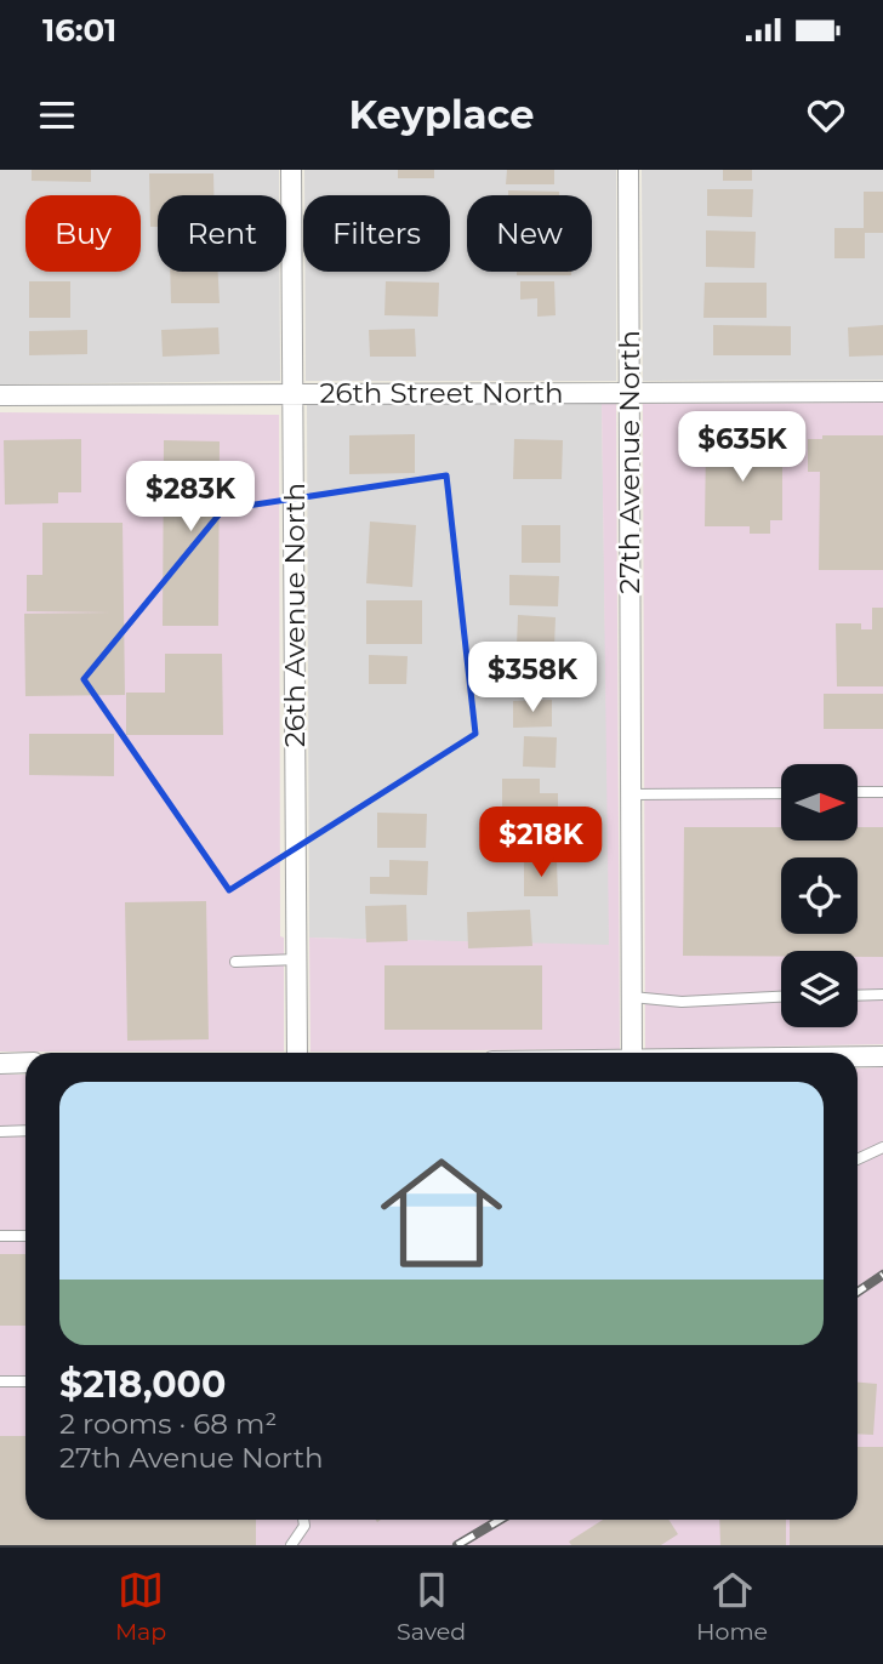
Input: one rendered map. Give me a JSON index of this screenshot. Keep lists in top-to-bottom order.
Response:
{
  "streets": {
    "street": ["26th Street North", "27th Avenue North", "26th Avenue North"]
  },
  "crossings": [
    ["26th Street North", "27th Avenue North"],
    ["26th Street North", "26th Avenue North"]
  ],
  "north": "right",
  "page": {
    "status": "16:01",
    "header": "Keyplace",
    "chip": [
      "Buy",
      "Rent",
      "Filters",
      "New"
    ],
    "price": [
      "$635K",
      "$283K",
      "$358K",
      "$218K"
    ],
    "list": [
      {
        "name": "$218,000",
        "note": "2 rooms · 68 m² · 27th Avenue North"
      }
    ],
    "tabs": ["Map", "Saved", "Home"]
  }
}
